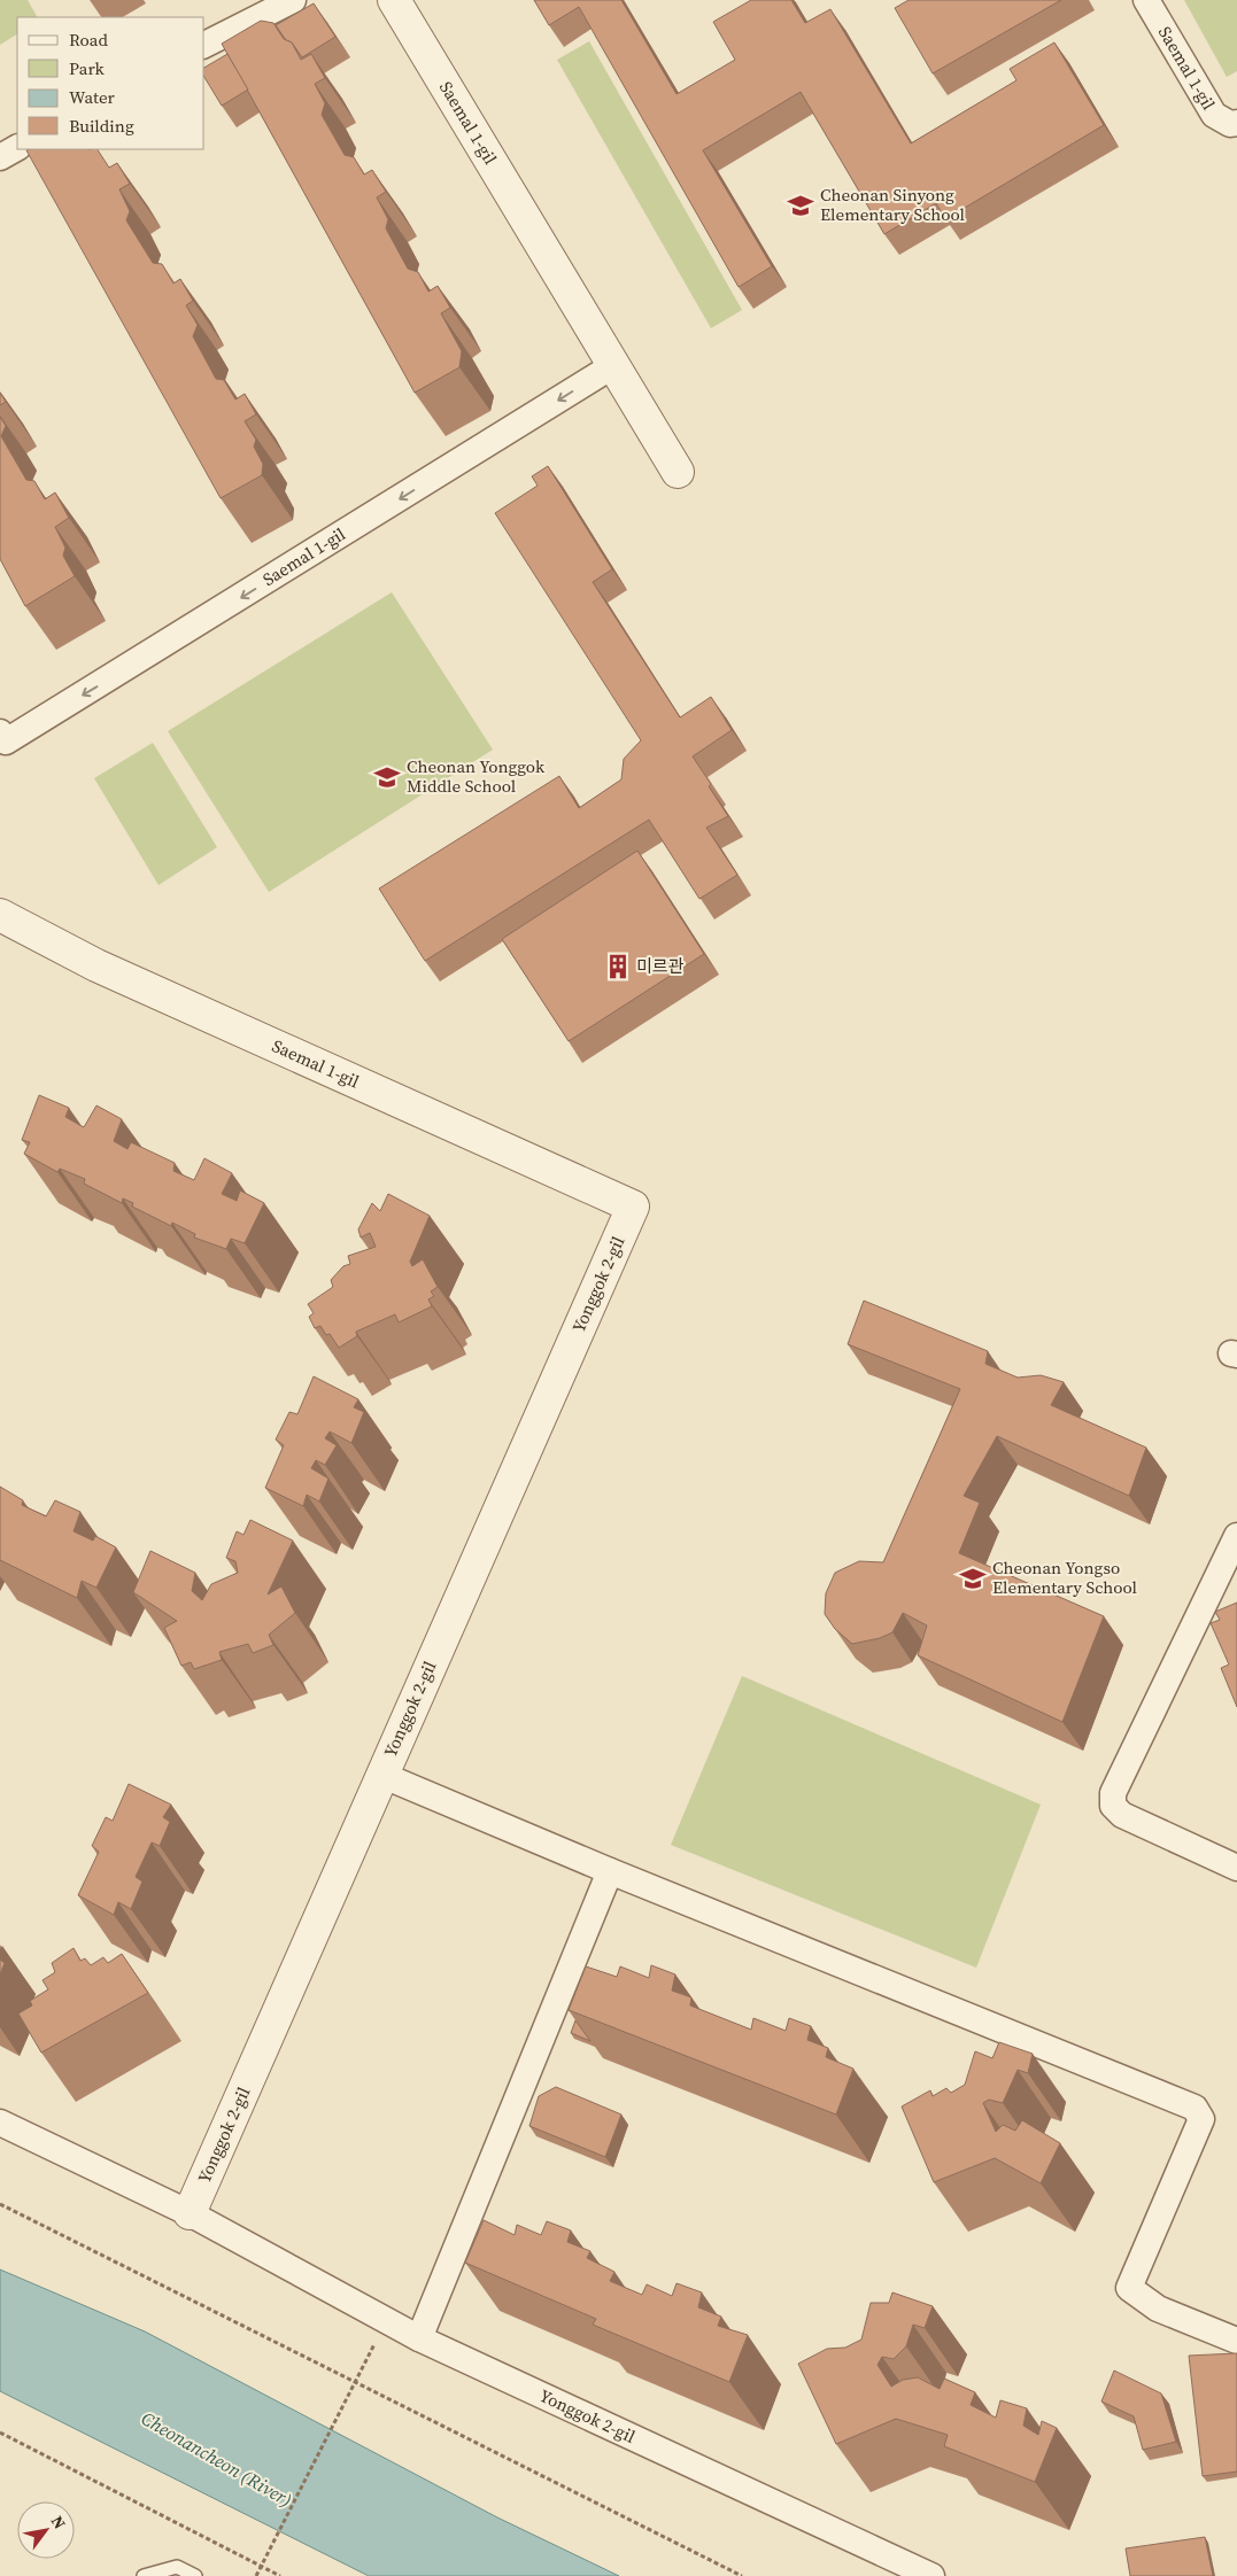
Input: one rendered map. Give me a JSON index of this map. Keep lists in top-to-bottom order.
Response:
{
  "streets": {
    "street": ["Saemal 1-gil", "Yonggok 2-gil"]
  },
  "crossings": [
    ["Saemal 1-gil", "Yonggok 2-gil"]
  ],
  "water": ["Cheonancheon (River)"],
  "places": {
    "school or university": ["Cheonan Sinyong Elementary School", "Cheonan Yonggok Middle School", "Cheonan Yongso Elementary School"],
    "building": ["미르관"]
  },
  "legend": [
    "Road",
    "Park",
    "Water",
    "Building"
  ],
  "north": "top right"
}
